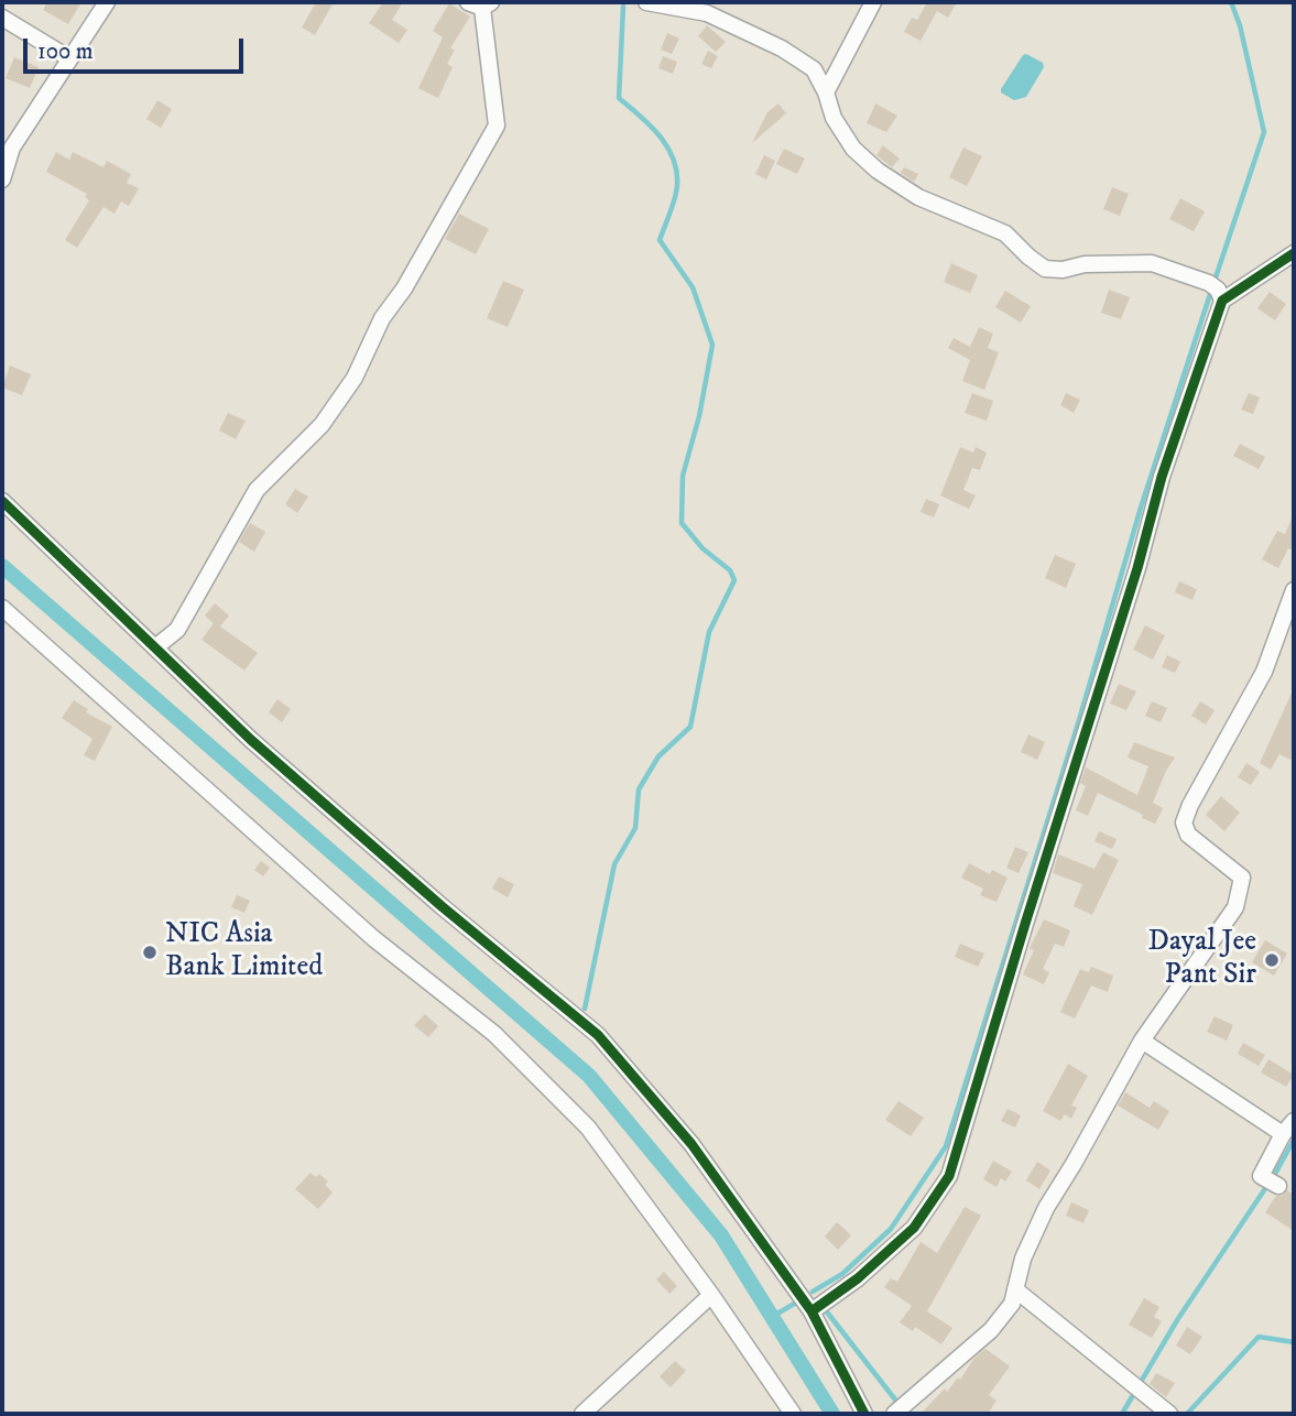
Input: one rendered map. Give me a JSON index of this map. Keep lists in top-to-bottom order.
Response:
{
  "places": ["NIC Asia Bank Limited", "Dayal Jee Pant Sir"],
  "scale_bar": "100 m"
}
